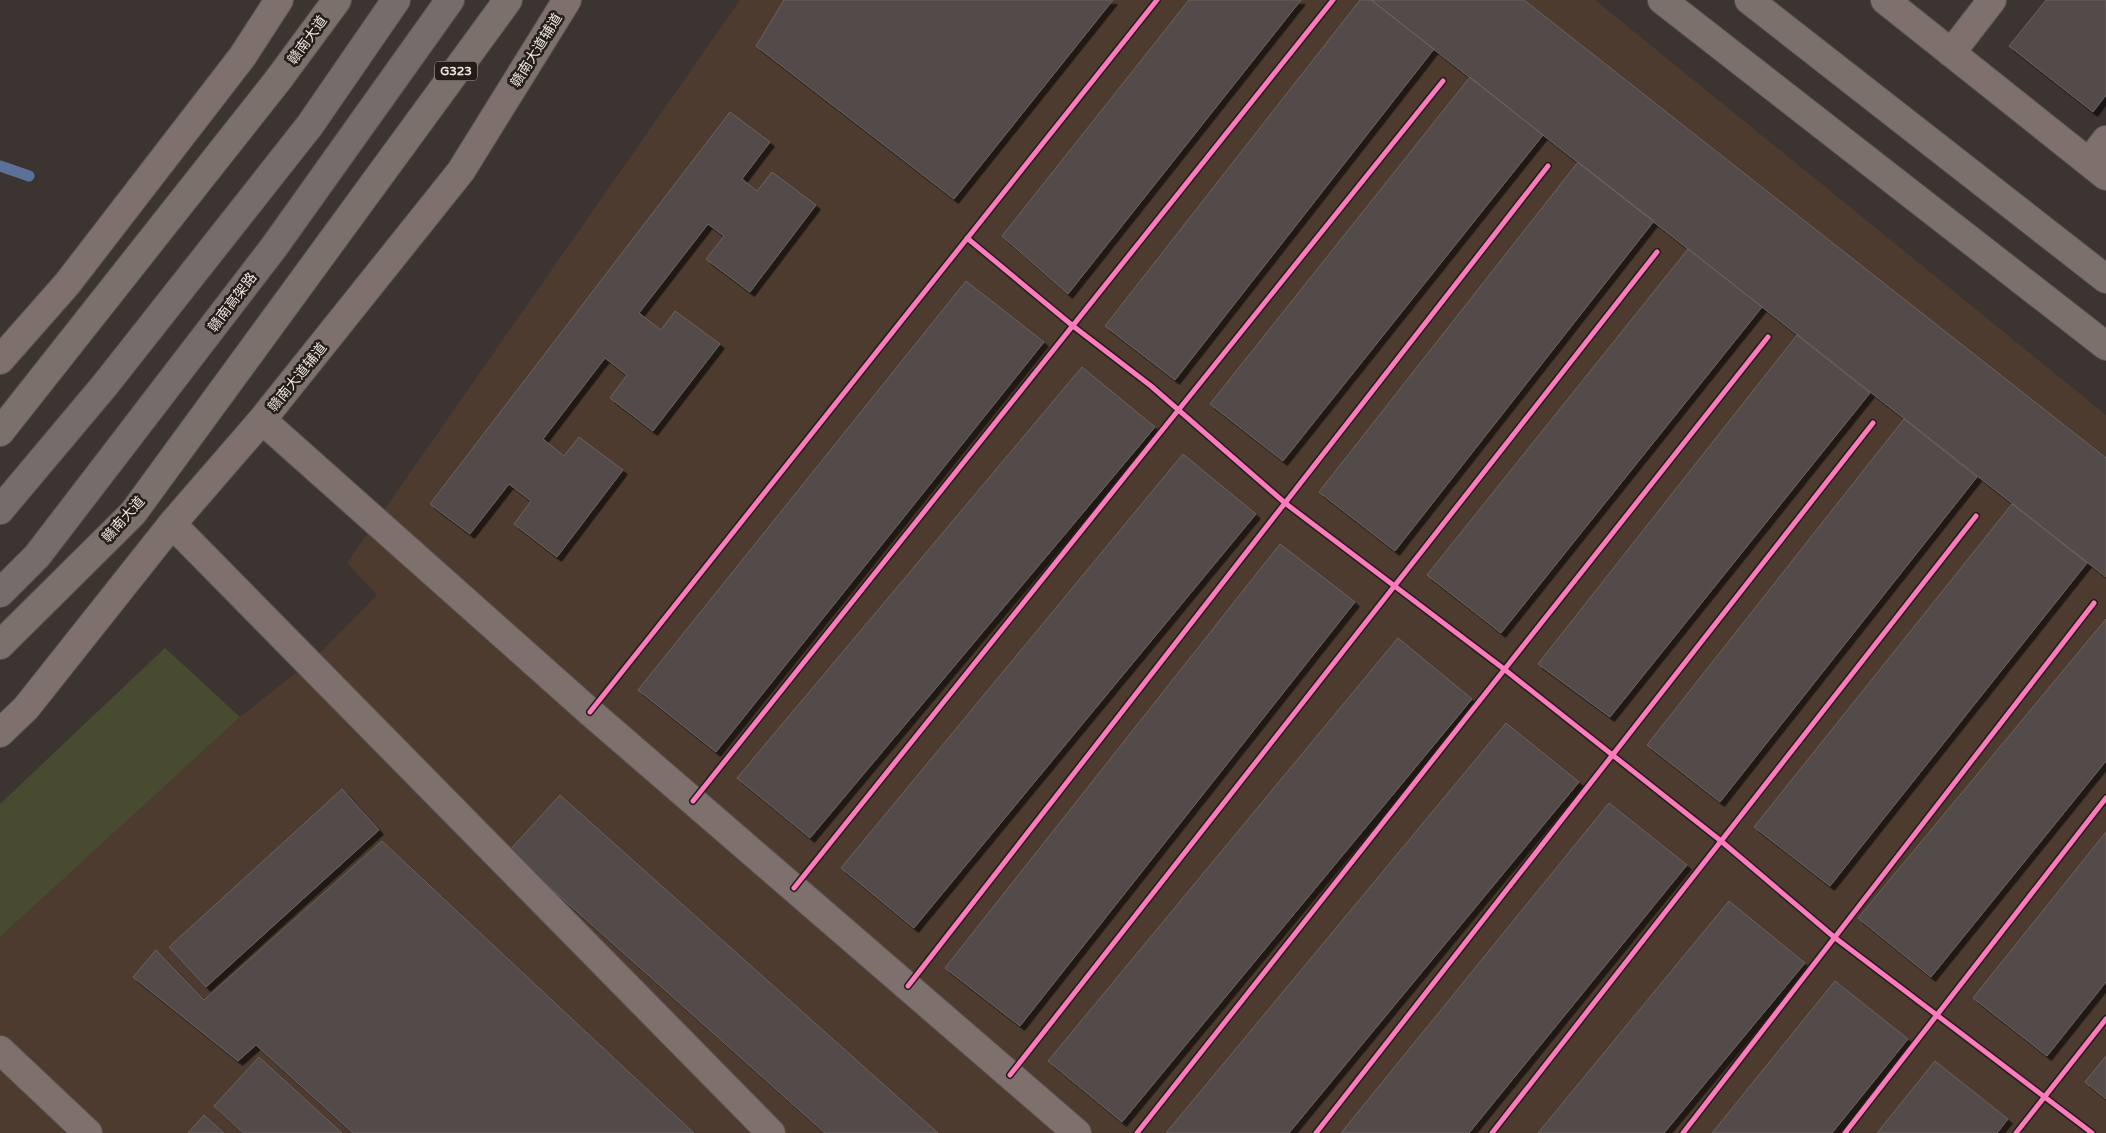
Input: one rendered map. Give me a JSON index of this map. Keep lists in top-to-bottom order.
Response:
{
  "streets": {
    "highway": ["赣南高架路"],
    "main road": ["赣南大道", "G323"],
    "street": ["赣南大道辅道"]
  }
}
